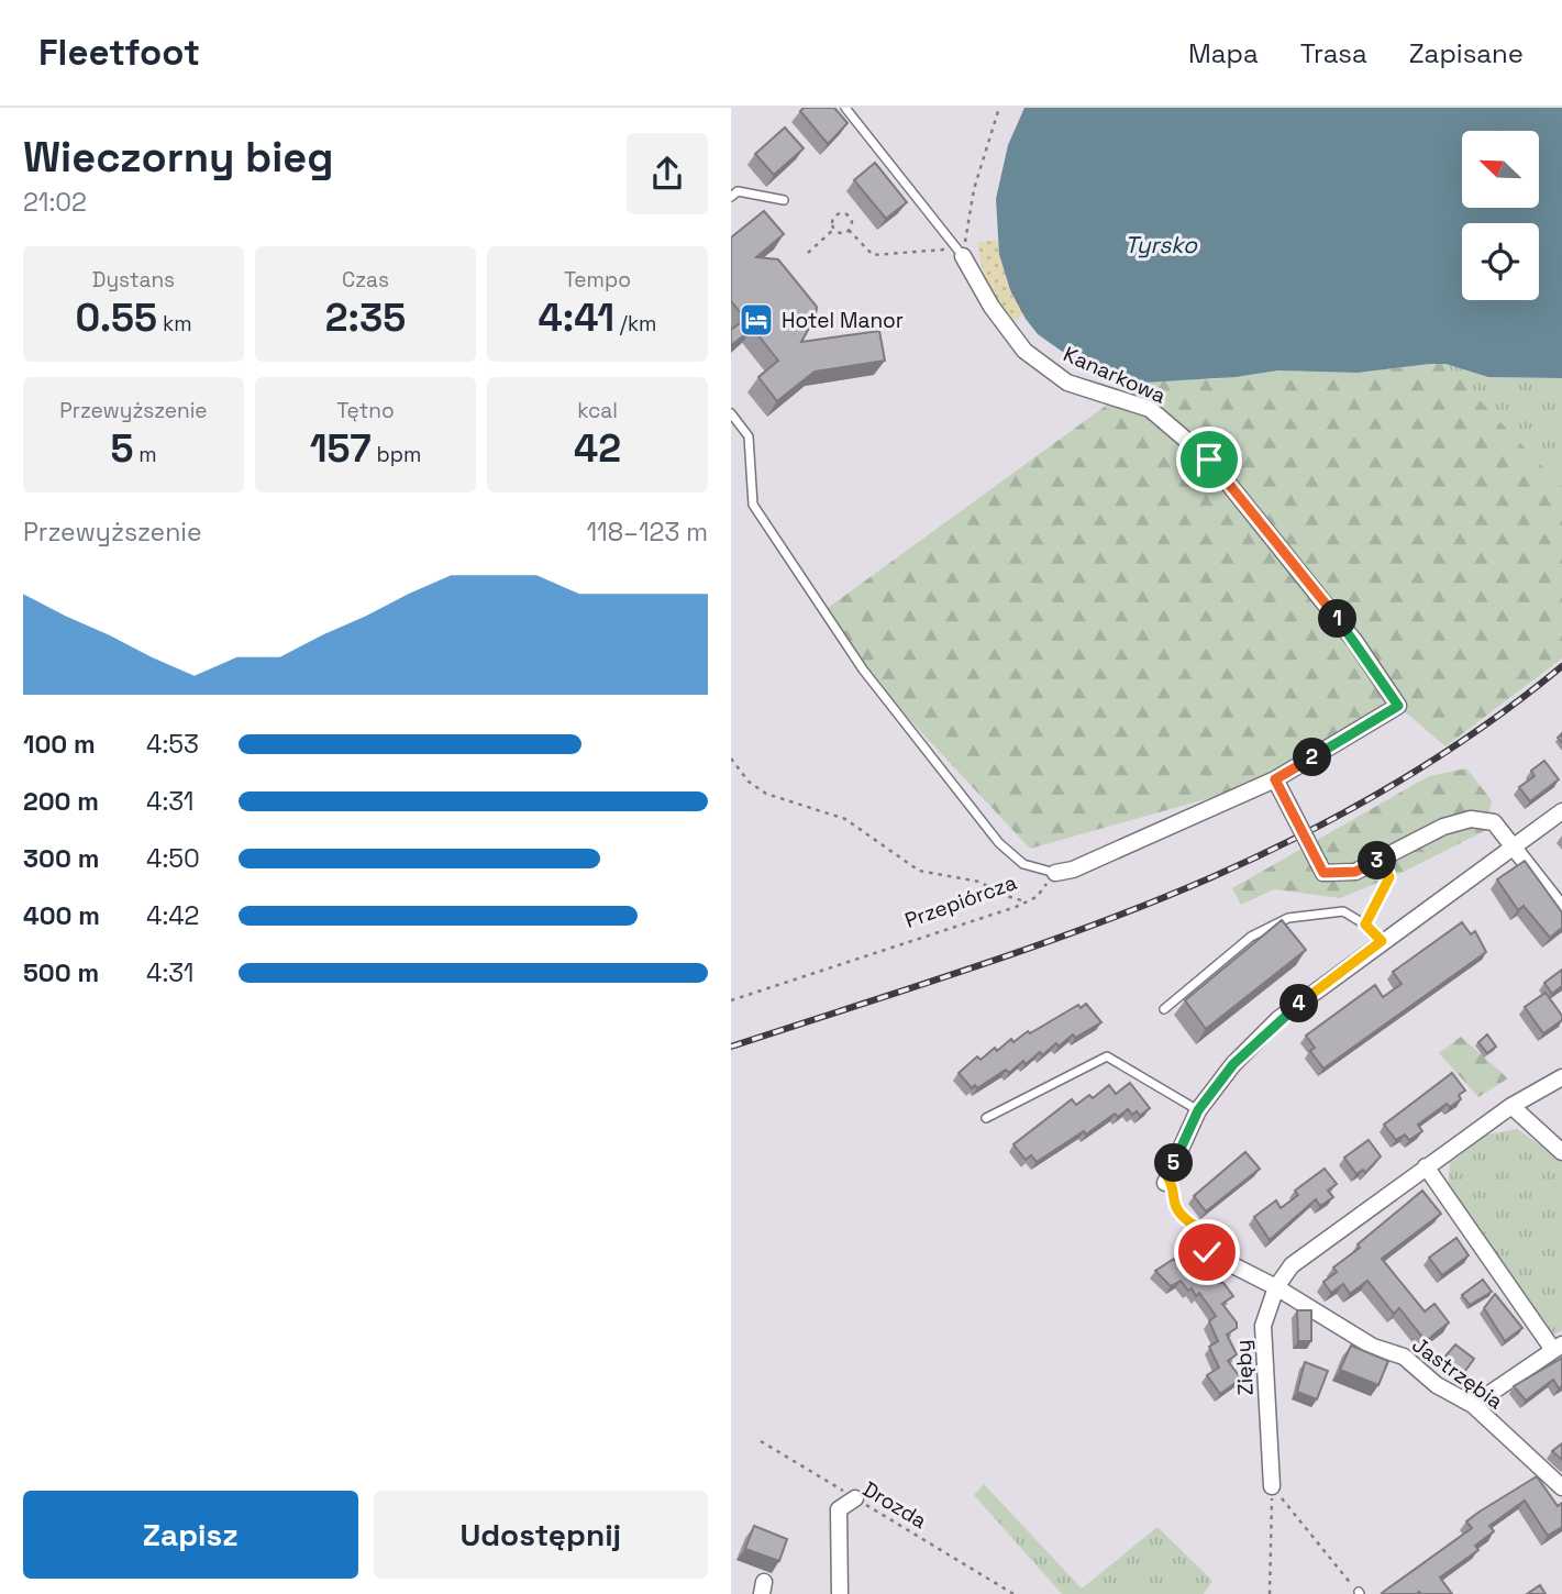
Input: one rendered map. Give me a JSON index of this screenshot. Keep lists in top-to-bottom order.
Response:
{
  "streets": {
    "street": ["Kanarkowa", "Zięby", "Jastrzębia"],
    "path": ["Przepiórcza", "Drozda"]
  },
  "crossings": [
    ["Zięby", "Jastrzębia"]
  ],
  "water": ["Tyrsko"],
  "places": {
    "hotel": ["Hotel Manor"]
  },
  "north": "top left",
  "page": {
    "header": "Fleetfoot",
    "nav": ["Mapa", "Trasa", "Zapisane"],
    "heading": ["Wieczorny bieg", "21:02"],
    "stats": [
      ["Dystans", "0.55 km"],
      ["Czas", "2:35"],
      ["Tempo", "4:41 /km"],
      ["Przewyższenie", "5 m"],
      ["Tętno", "157 bpm"],
      ["kcal", "42"]
    ],
    "chart": ["Przewyższenie", "118–123 m"],
    "pins": [
      "1",
      "2",
      "3",
      "4",
      "5"
    ],
    "list": [
      {
        "name": "100 m",
        "note": "4:53"
      },
      {
        "name": "200 m",
        "note": "4:31"
      },
      {
        "name": "300 m",
        "note": "4:50"
      },
      {
        "name": "400 m",
        "note": "4:42"
      },
      {
        "name": "500 m",
        "note": "4:31"
      }
    ],
    "buttons": ["Zapisz", "Udostępnij"]
  }
}
